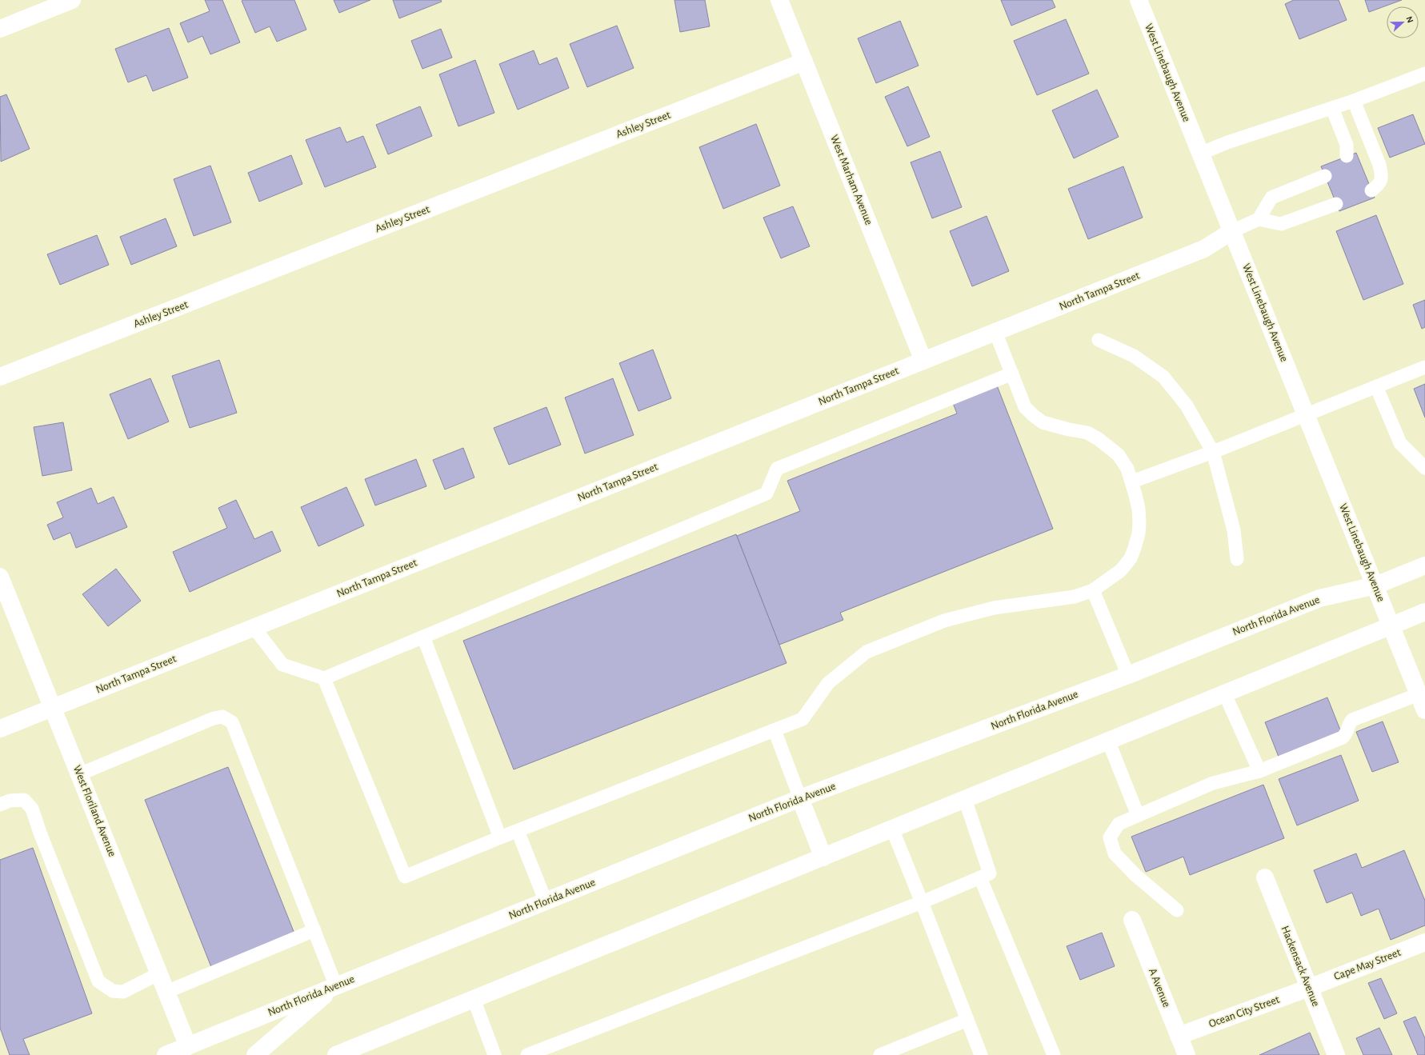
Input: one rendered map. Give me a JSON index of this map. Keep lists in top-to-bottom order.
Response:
{
  "streets": {
    "street": [
      "West Linebaugh Avenue",
      "Ashley Street",
      "West Marham Avenue",
      "North Tampa Street",
      "North Florida Avenue",
      "West Floriland Avenue",
      "Cape May Street",
      "Hackensack Avenue",
      "A Avenue",
      "Ocean City Street"
    ]
  },
  "crossings": [
    ["West Linebaugh Avenue", "North Tampa Street"],
    ["West Linebaugh Avenue", "North Florida Avenue"],
    ["Ashley Street", "West Marham Avenue"],
    ["West Marham Avenue", "North Tampa Street"],
    ["North Tampa Street", "West Floriland Avenue"],
    ["North Florida Avenue", "West Floriland Avenue"],
    ["Cape May Street", "Hackensack Avenue"],
    ["Cape May Street", "Ocean City Street"],
    ["Hackensack Avenue", "Ocean City Street"],
    ["A Avenue", "Ocean City Street"]
  ],
  "north": "right"
}
